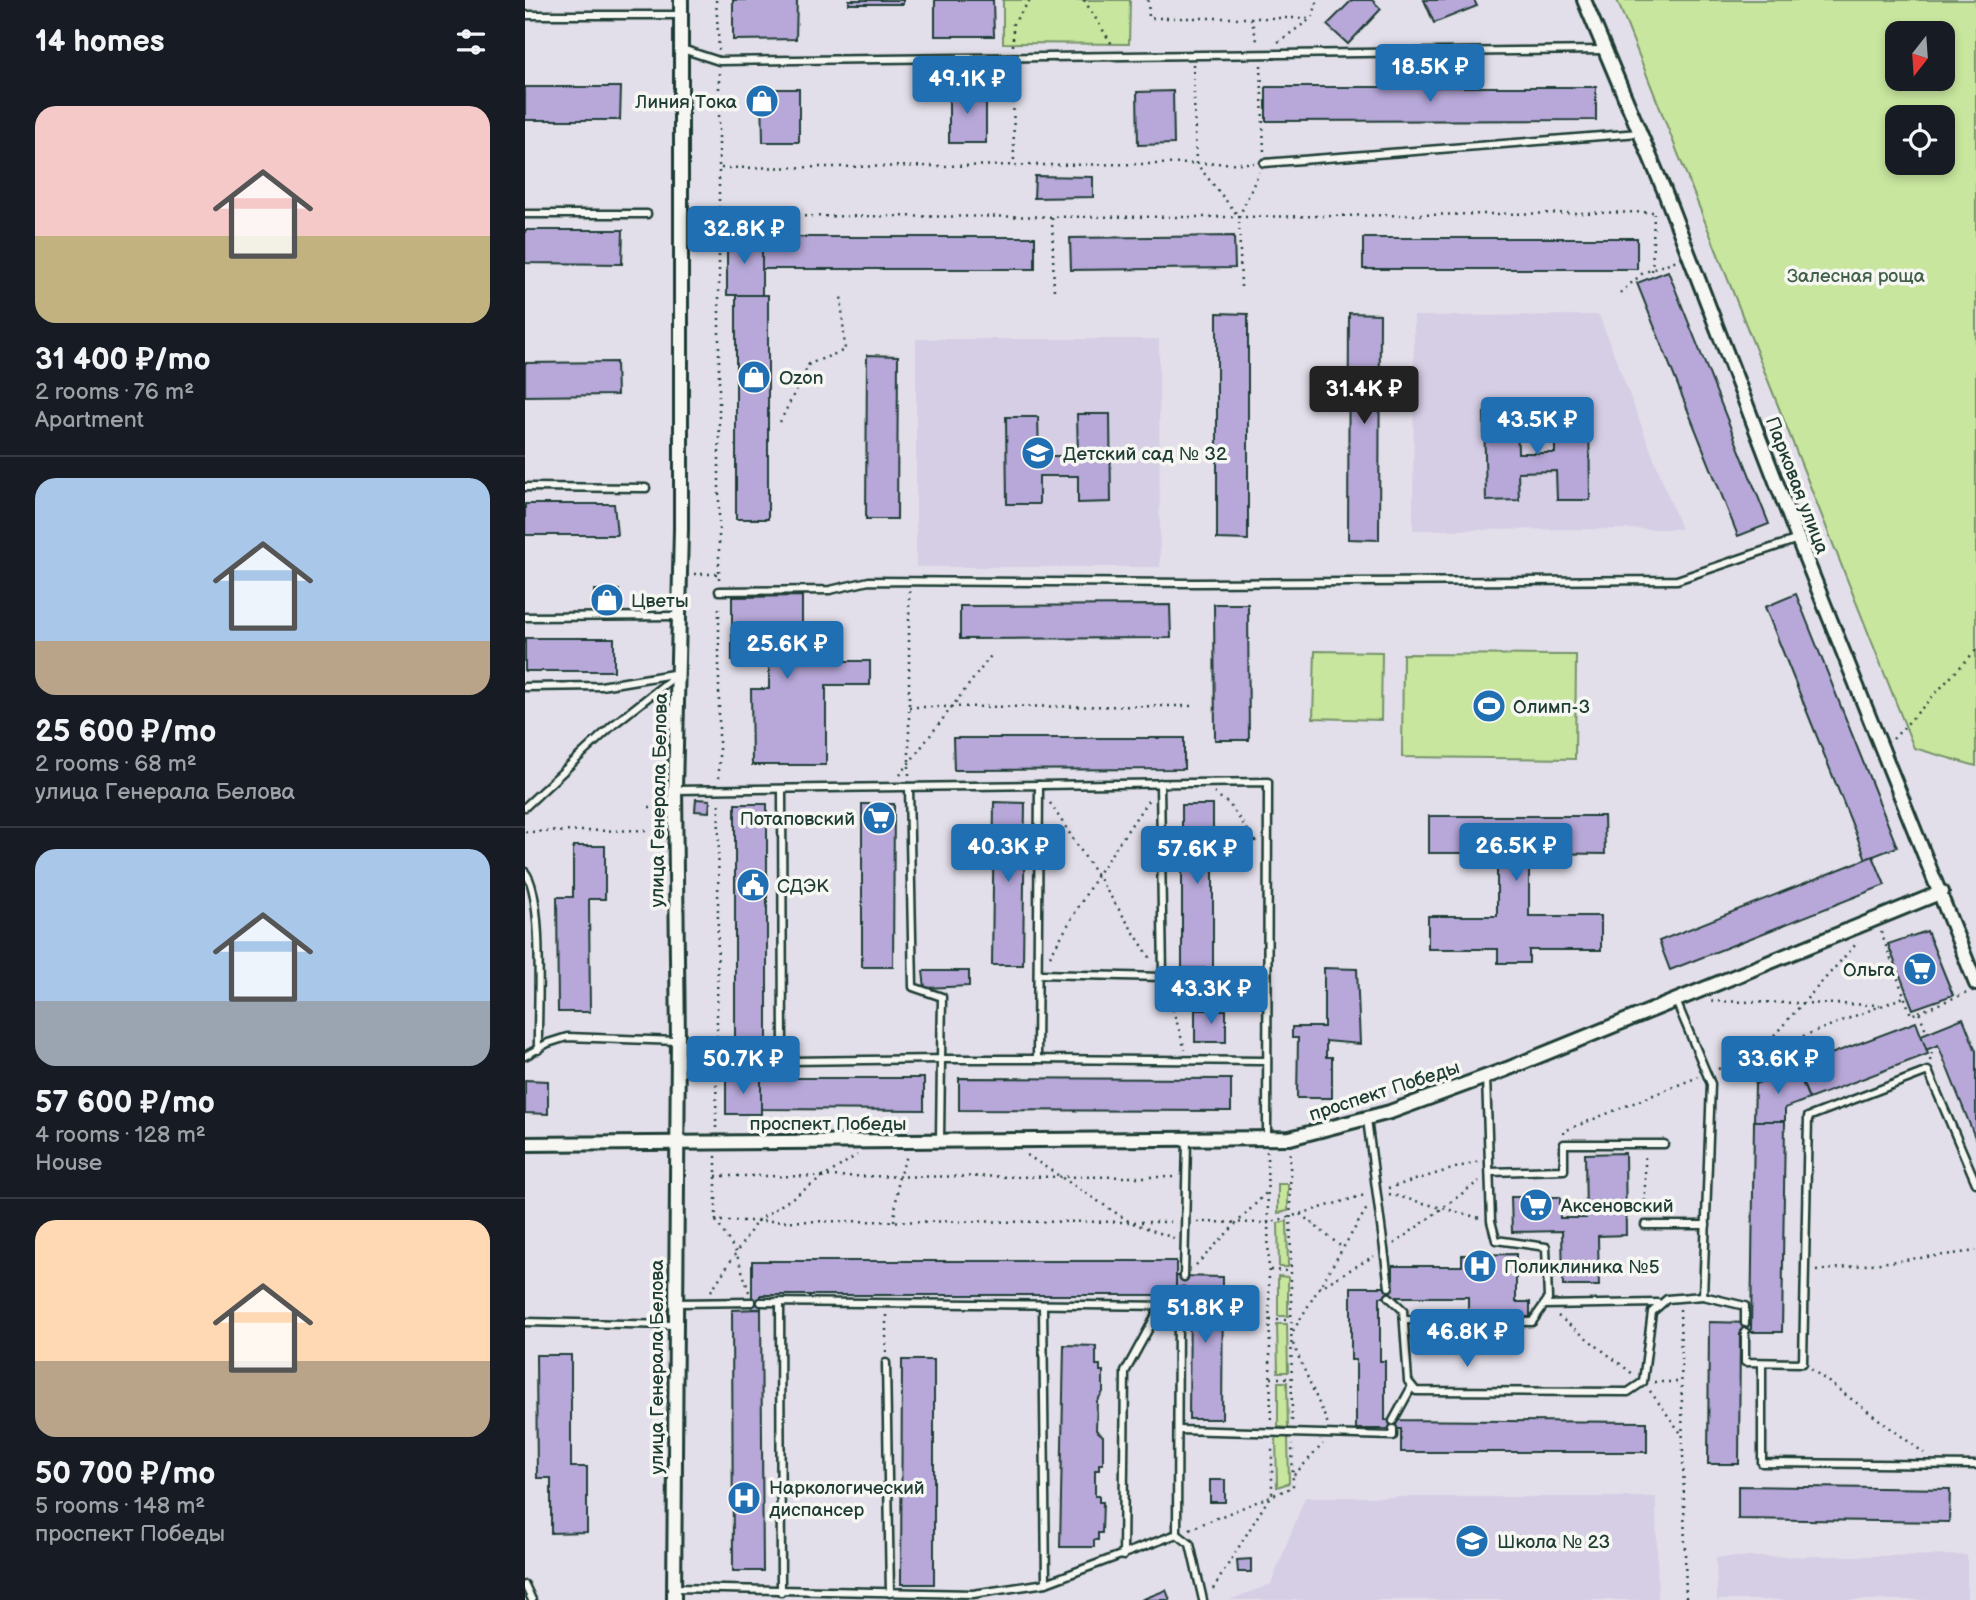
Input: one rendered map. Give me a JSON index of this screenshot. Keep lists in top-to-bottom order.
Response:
{
  "streets": {
    "street": ["Парковая улица", "улица Генерала Белова", "проспект Победы"]
  },
  "crossings": [
    ["Парковая улица", "проспект Победы"],
    ["улица Генерала Белова", "проспект Победы"]
  ],
  "parks": ["Залесная роща"],
  "places": {
    "shop": ["Линия Тока", "Ozon", "Цветы"],
    "school or university": ["Детский сад № 32", "Школа № 23"],
    "sports": ["Олимп-3"],
    "supermarket": ["Потаповский", "Ольга", "Аксеновский"],
    "public building": ["СДЭК"],
    "hospital": ["Поликлиника №5", "Наркологический диспансер"]
  },
  "north": "bottom",
  "page": {
    "heading": "14 homes",
    "price": [
      "18.5K ₽",
      "49.1K ₽",
      "32.8K ₽",
      "31.4K ₽",
      "43.5K ₽",
      "25.6K ₽",
      "26.5K ₽",
      "40.3K ₽",
      "57.6K ₽",
      "43.3K ₽",
      "50.7K ₽",
      "33.6K ₽",
      "51.8K ₽",
      "46.8K ₽"
    ],
    "list": [
      {
        "name": "31 400 ₽/mo",
        "note": "2 rooms · 76 m² · Apartment"
      },
      {
        "name": "25 600 ₽/mo",
        "note": "2 rooms · 68 m² · улица Генерала Белова"
      },
      {
        "name": "57 600 ₽/mo",
        "note": "4 rooms · 128 m² · House"
      },
      {
        "name": "50 700 ₽/mo",
        "note": "5 rooms · 148 m² · проспект Победы"
      }
    ]
  }
}
